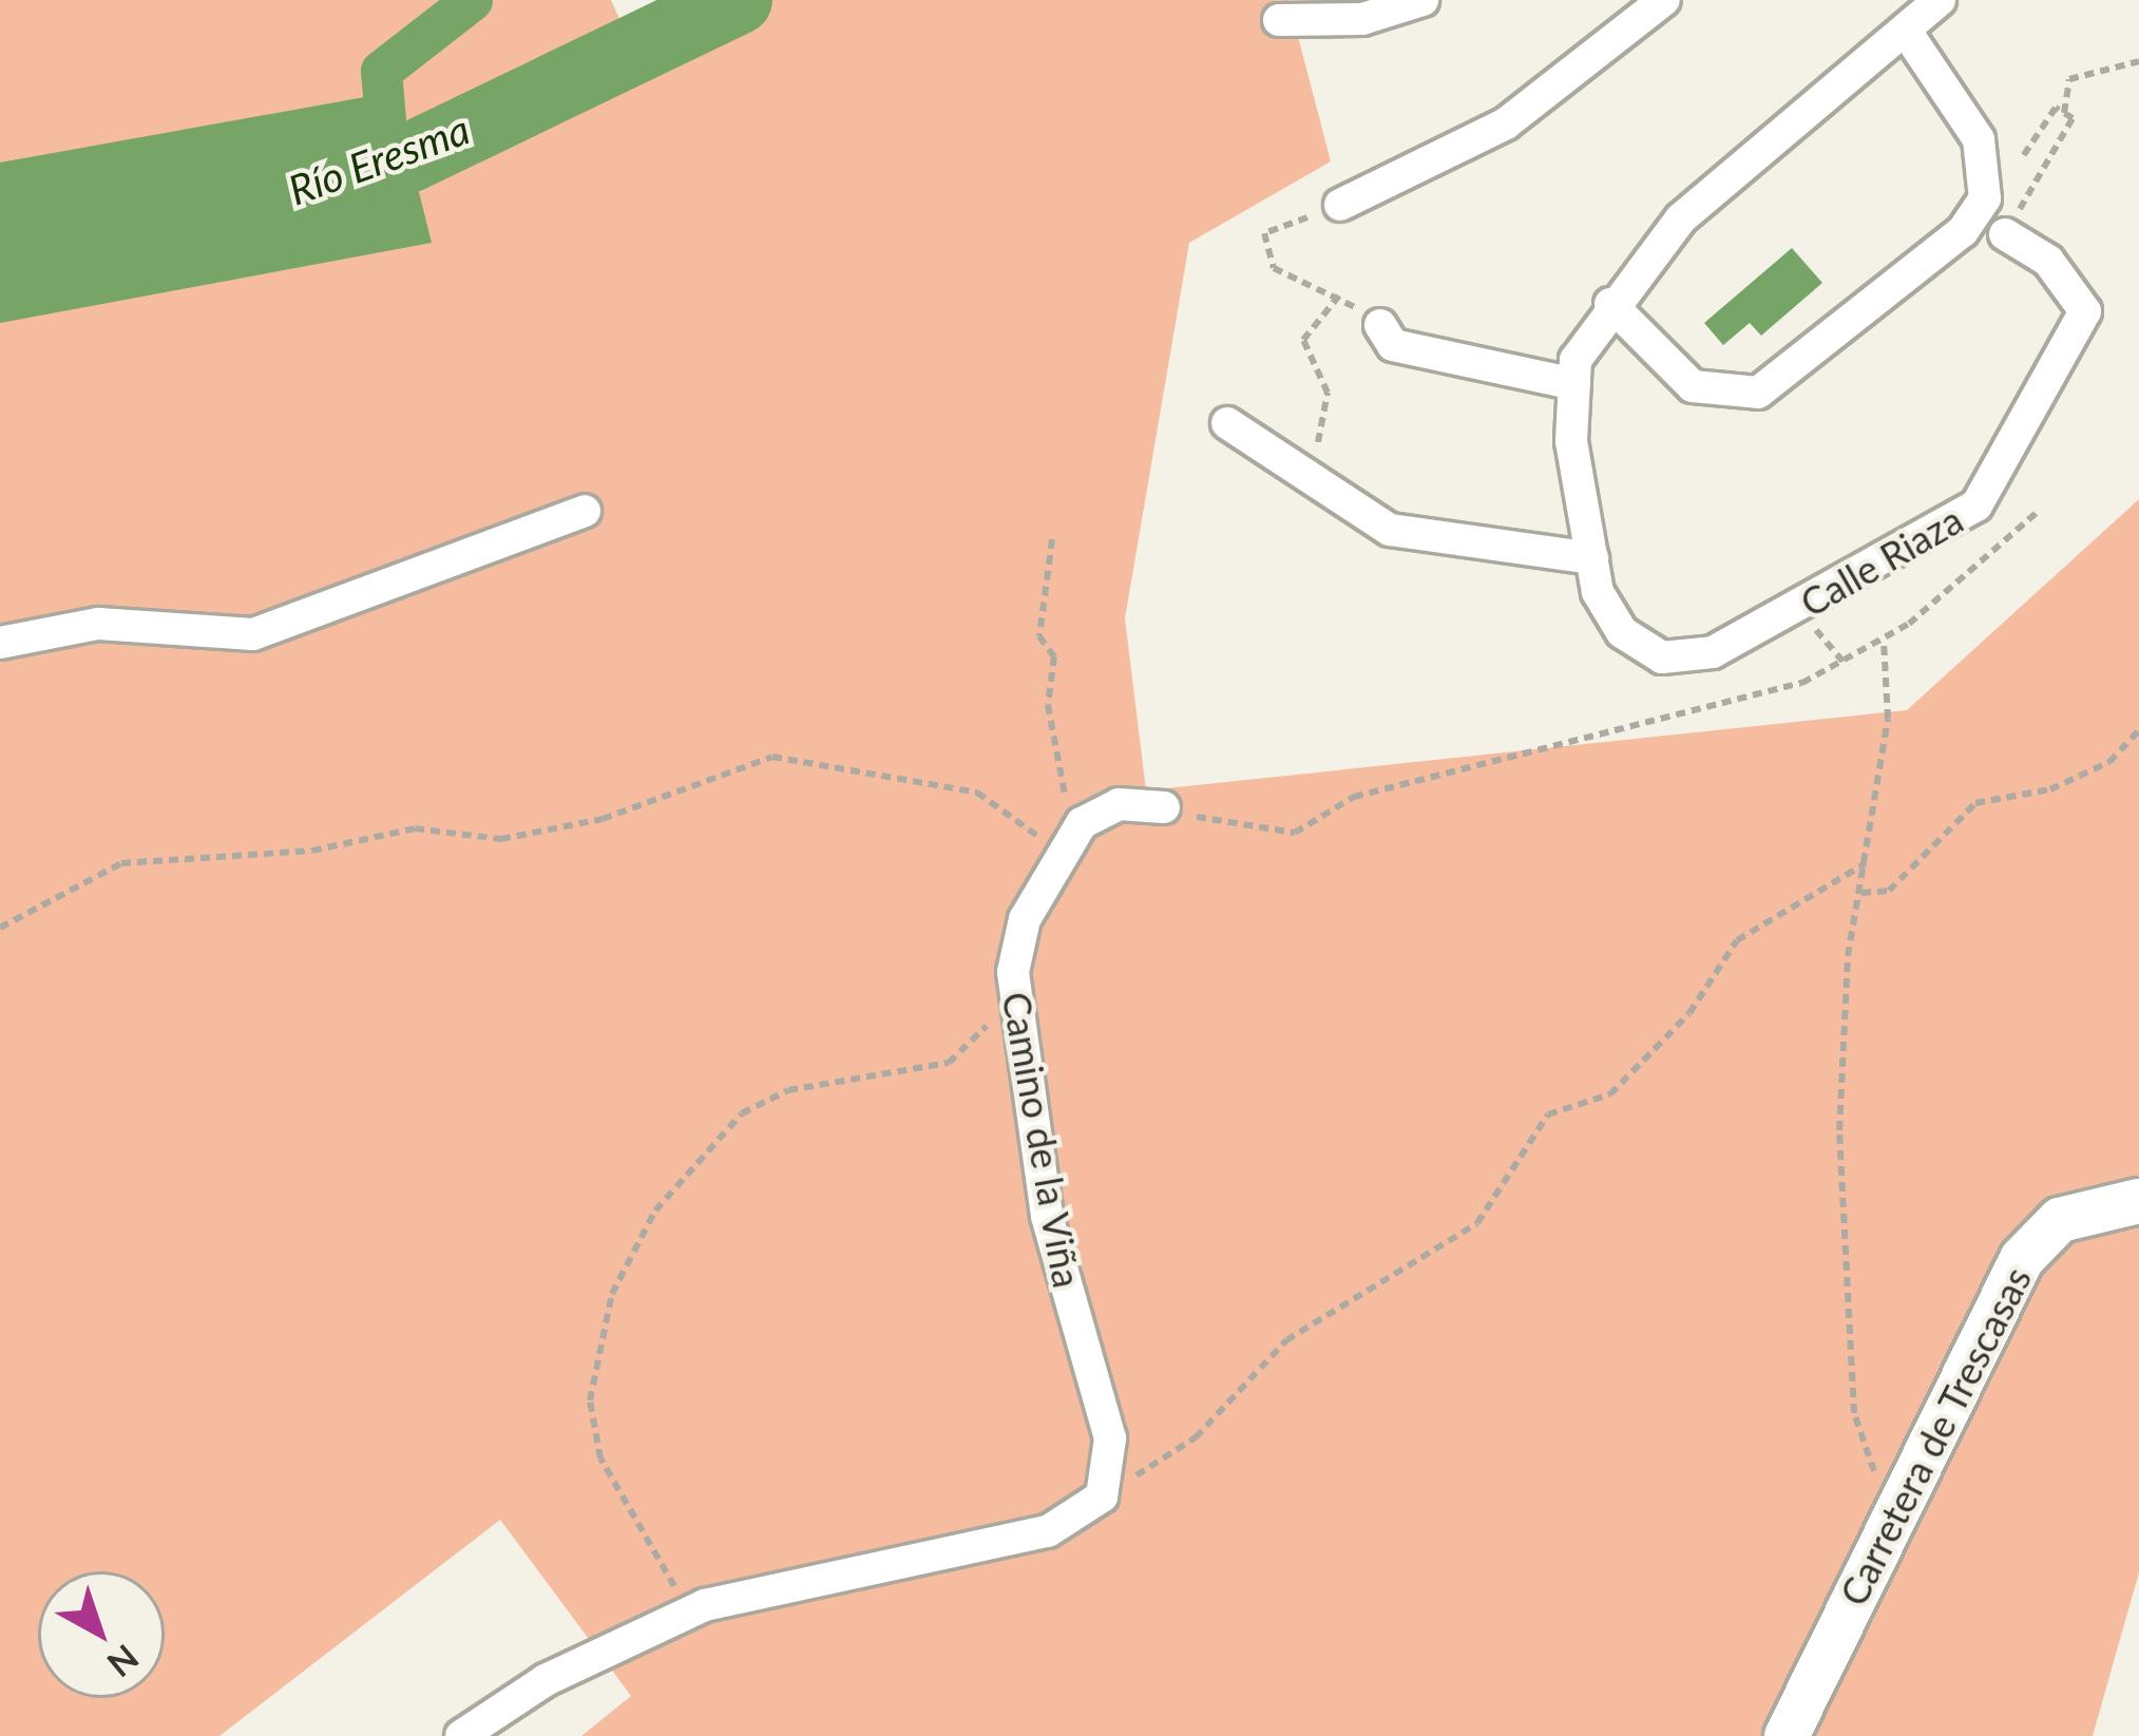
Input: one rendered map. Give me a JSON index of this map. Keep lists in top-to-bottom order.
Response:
{
  "streets": {
    "street": ["Calle Riaza", "Camino de la Viña", "Carretera de Trescasas"]
  },
  "water": ["Río Eresma"],
  "north": "bottom right"
}
